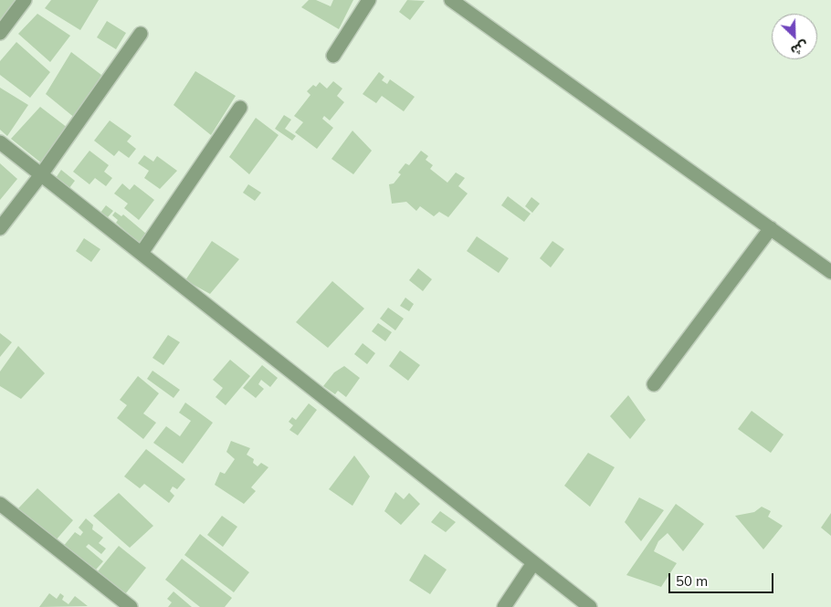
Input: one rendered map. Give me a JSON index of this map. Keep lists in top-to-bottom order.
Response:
{
  "scale_bar": "50 m",
  "north": "bottom right"
}
